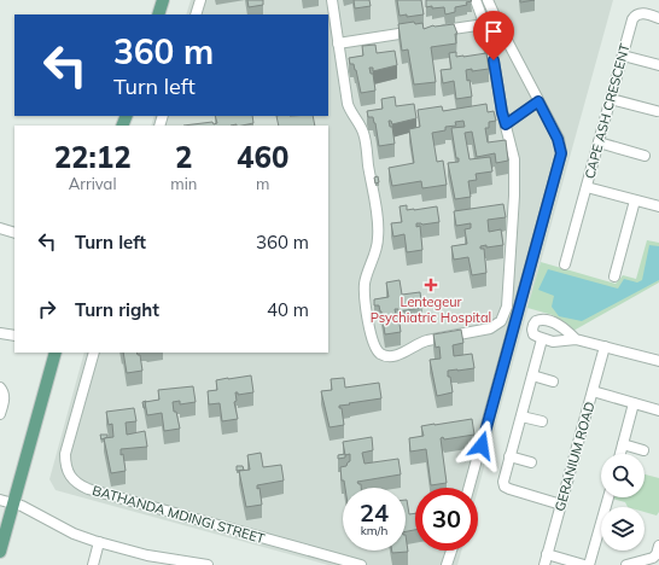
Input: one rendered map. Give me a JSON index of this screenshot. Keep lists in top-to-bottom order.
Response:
{
  "streets": {
    "street": ["CAPE ASH CRESCENT", "GERANIUM ROAD", "BATHANDA MDINGI STREET"]
  },
  "places": {
    "health": ["Lentegeur Psychiatric Hospital"]
  },
  "page": {
    "turn": ["360 m", "Turn left"],
    "eta": [
      "22:12",
      "Arrival",
      "2",
      "min",
      "460",
      "m"
    ],
    "list": [
      {
        "name": "Turn left",
        "value": "360 m"
      },
      {
        "name": "Turn right",
        "value": "40 m"
      }
    ],
    "speed": "24 km/h",
    "limit": "30"
  }
}
